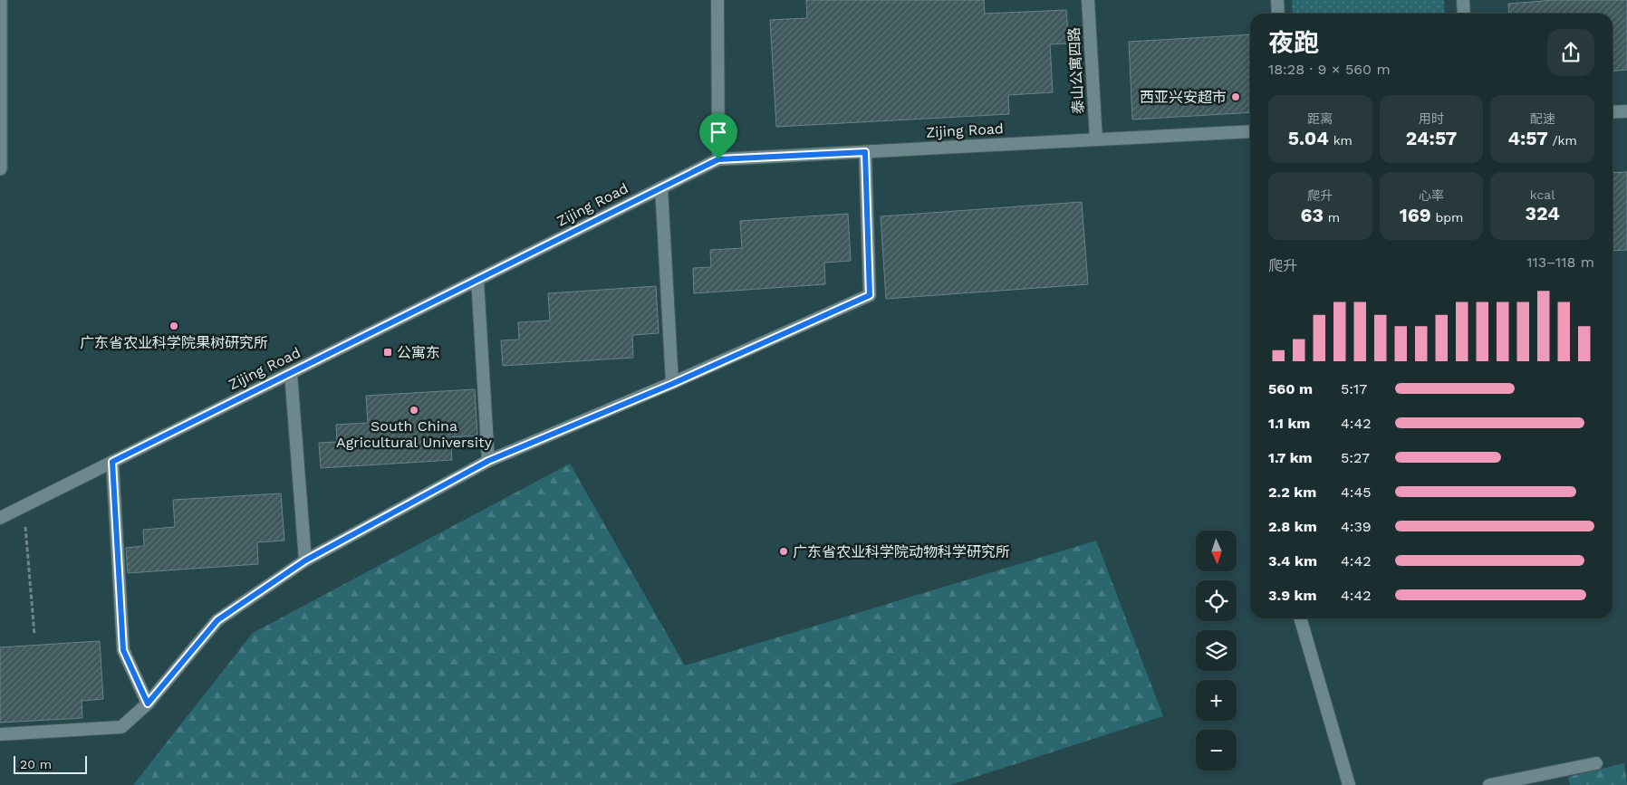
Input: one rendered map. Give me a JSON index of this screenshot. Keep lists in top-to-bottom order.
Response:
{
  "streets": {
    "lane": ["泰山公寓四路", "Zijing Road"]
  },
  "crossings": [
    ["泰山公寓四路", "Zijing Road"]
  ],
  "places": {
    "other": [
      "西亚兴安超市",
      "广东省农业科学院果树研究所",
      "South China Agricultural University",
      "广东省农业科学院动物科学研究所"
    ],
    "transit": ["公寓东"]
  },
  "scale_bar": "20 m",
  "north": "bottom",
  "page": {
    "heading": ["夜跑", "18:28 · 9 × 560 m"],
    "stats": [
      ["距离", "5.04 km"],
      ["用时", "24:57"],
      ["配速", "4:57 /km"],
      ["爬升", "63 m"],
      ["心率", "169 bpm"],
      ["kcal", "324"]
    ],
    "chart": ["爬升", "113–118 m"],
    "list": [
      {
        "name": "560 m",
        "note": "5:17"
      },
      {
        "name": "1.1 km",
        "note": "4:42"
      },
      {
        "name": "1.7 km",
        "note": "5:27"
      },
      {
        "name": "2.2 km",
        "note": "4:45"
      },
      {
        "name": "2.8 km",
        "note": "4:39"
      },
      {
        "name": "3.4 km",
        "note": "4:42"
      },
      {
        "name": "3.9 km",
        "note": "4:42"
      }
    ],
    "map_buttons": ["+", "−"],
    "scale": "20 m"
  }
}
